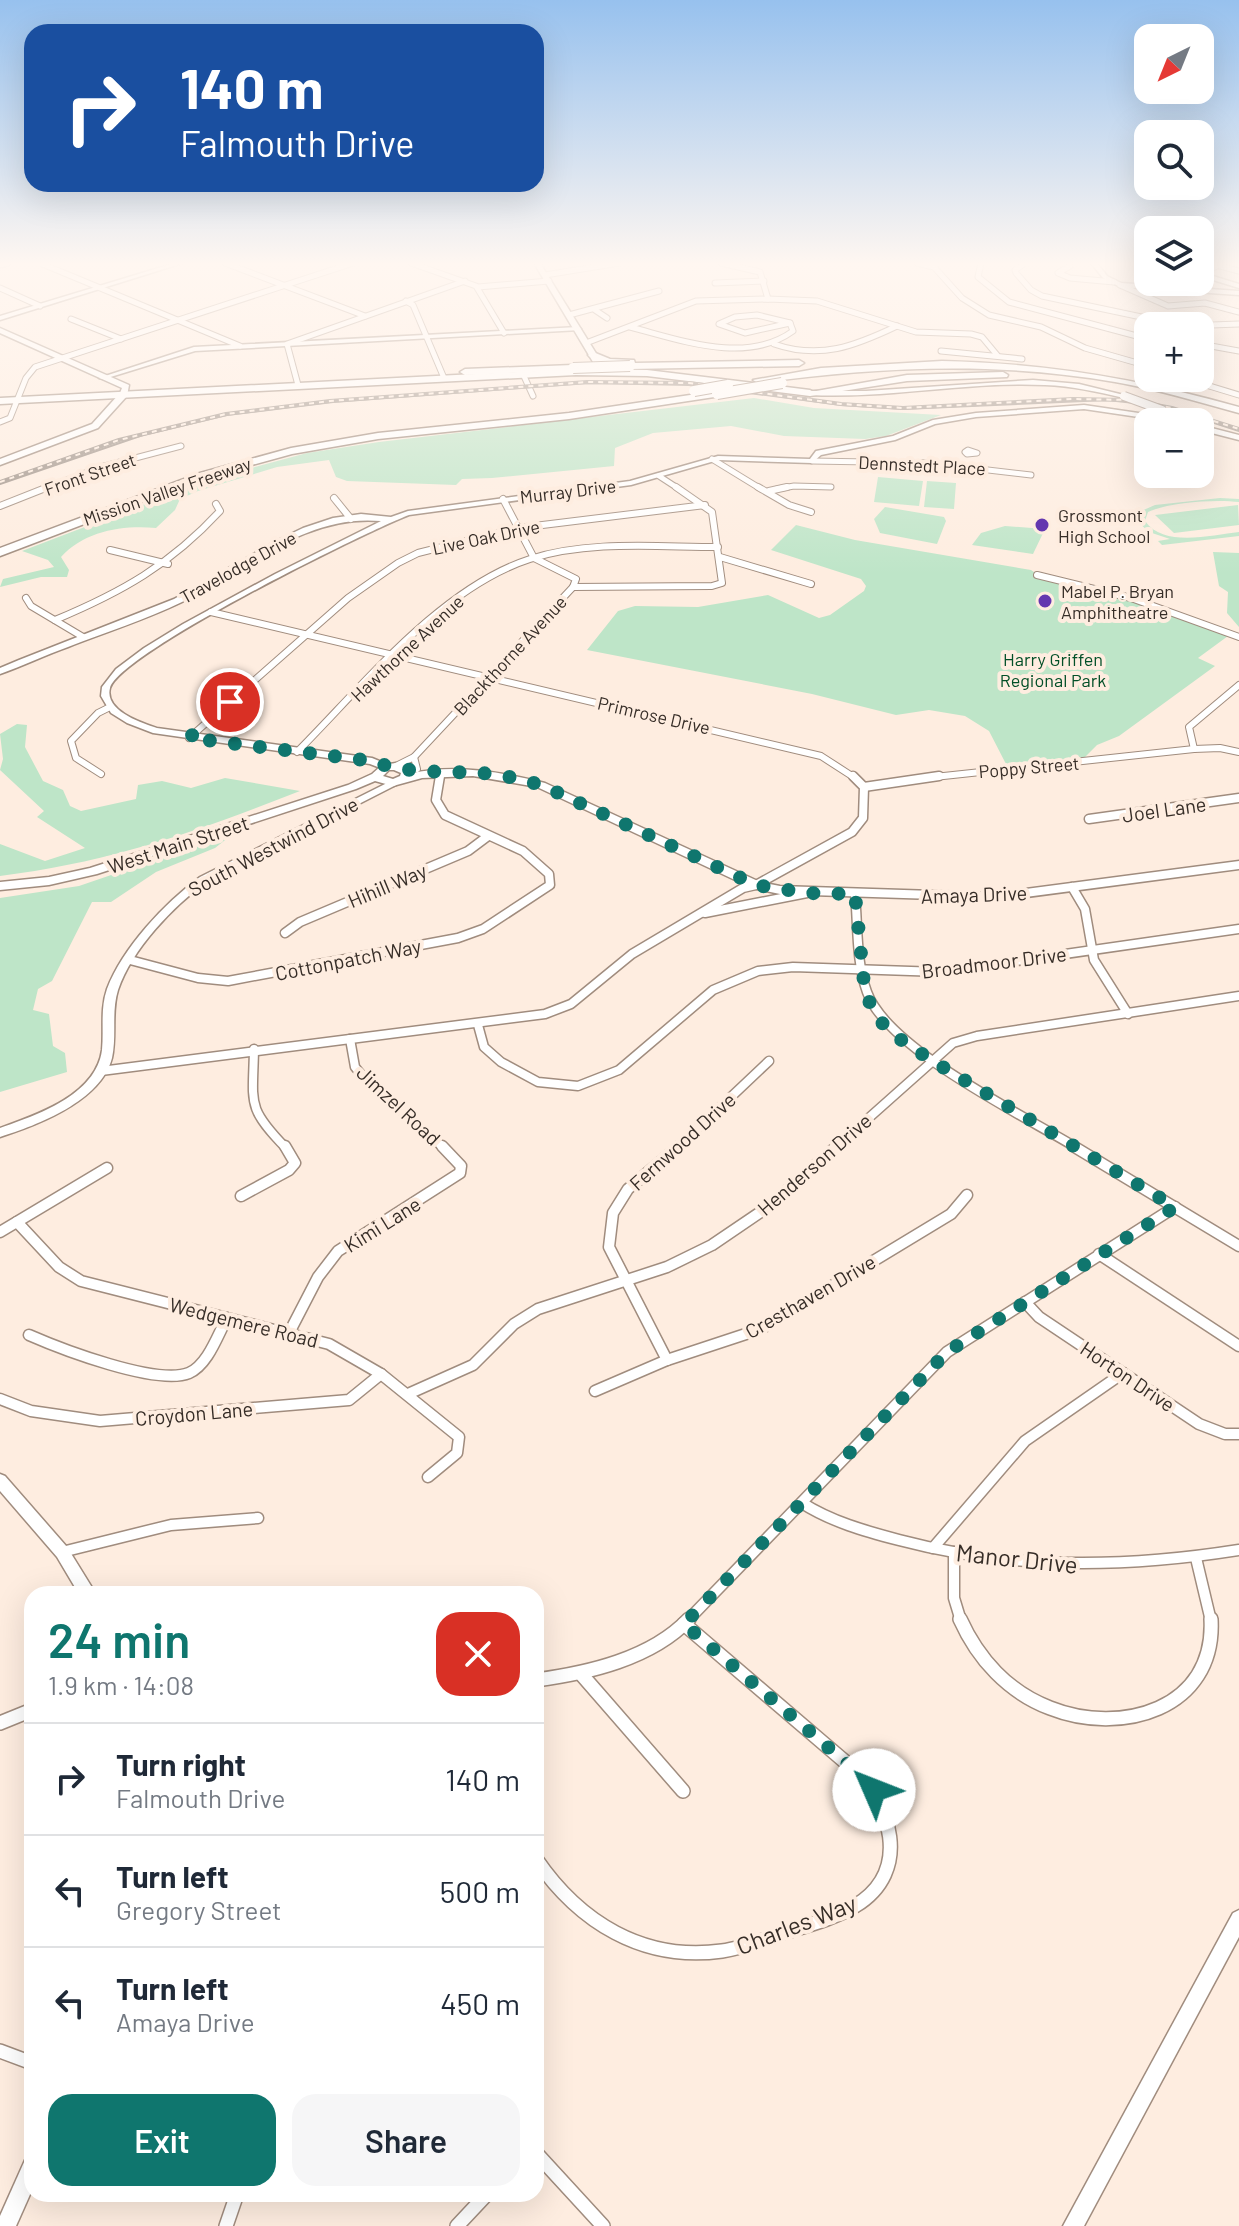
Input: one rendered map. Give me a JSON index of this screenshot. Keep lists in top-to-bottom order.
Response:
{
  "streets": {
    "highway": ["Mission Valley Freeway"],
    "main road": ["West Main Street", "Amaya Drive"],
    "street": [
      "Dennstedt Place",
      "Front Street",
      "Murray Drive",
      "Live Oak Drive",
      "Travelodge Drive",
      "Hawthorne Avenue",
      "Blackthorne Avenue",
      "Primrose Drive",
      "Poppy Street",
      "Joel Lane",
      "South Westwind Drive",
      "Hihill Way",
      "Cottonpatch Way",
      "Broadmoor Drive",
      "Jimzel Road",
      "Fernwood Drive",
      "Henderson Drive",
      "Kimi Lane",
      "Cresthaven Drive",
      "Wedgemere Road",
      "Horton Drive",
      "Croydon Lane",
      "Manor Drive",
      "Charles Way"
    ]
  },
  "crossings": [
    ["Dennstedt Place", "Murray Drive"],
    ["Murray Drive", "Travelodge Drive"],
    ["Murray Drive", "Primrose Drive"],
    ["Live Oak Drive", "Primrose Drive"],
    ["Hawthorne Avenue", "Primrose Drive"],
    ["Blackthorne Avenue", "Primrose Drive"],
    ["Blackthorne Avenue", "West Main Street"],
    ["Blackthorne Avenue", "South Westwind Drive"],
    ["Primrose Drive", "Poppy Street"],
    ["West Main Street", "South Westwind Drive"],
    ["West Main Street", "Amaya Drive"],
    ["South Westwind Drive", "Cottonpatch Way"],
    ["Hihill Way", "Cottonpatch Way"],
    ["Jimzel Road", "Kimi Lane"],
    ["Fernwood Drive", "Henderson Drive"],
    ["Fernwood Drive", "Cresthaven Drive"],
    ["Henderson Drive", "Wedgemere Road"],
    ["Kimi Lane", "Wedgemere Road"],
    ["Wedgemere Road", "Croydon Lane"]
  ],
  "parks": ["Harry Griffen Regional Park"],
  "places": ["Grossmont High School", "Mabel P. Bryan Amphitheatre"],
  "north": "bottom left",
  "page": {
    "map_buttons": ["+", "−"],
    "turn": ["140 m", "Falmouth Drive"],
    "heading": ["24 min", "1.9 km · 14:08"],
    "list": [
      {
        "name": "Turn right",
        "note": "Falmouth Drive",
        "value": "140 m"
      },
      {
        "name": "Turn left",
        "note": "Gregory Street",
        "value": "500 m"
      },
      {
        "name": "Turn left",
        "note": "Amaya Drive",
        "value": "450 m"
      }
    ],
    "buttons": ["Exit", "Share"]
  }
}
